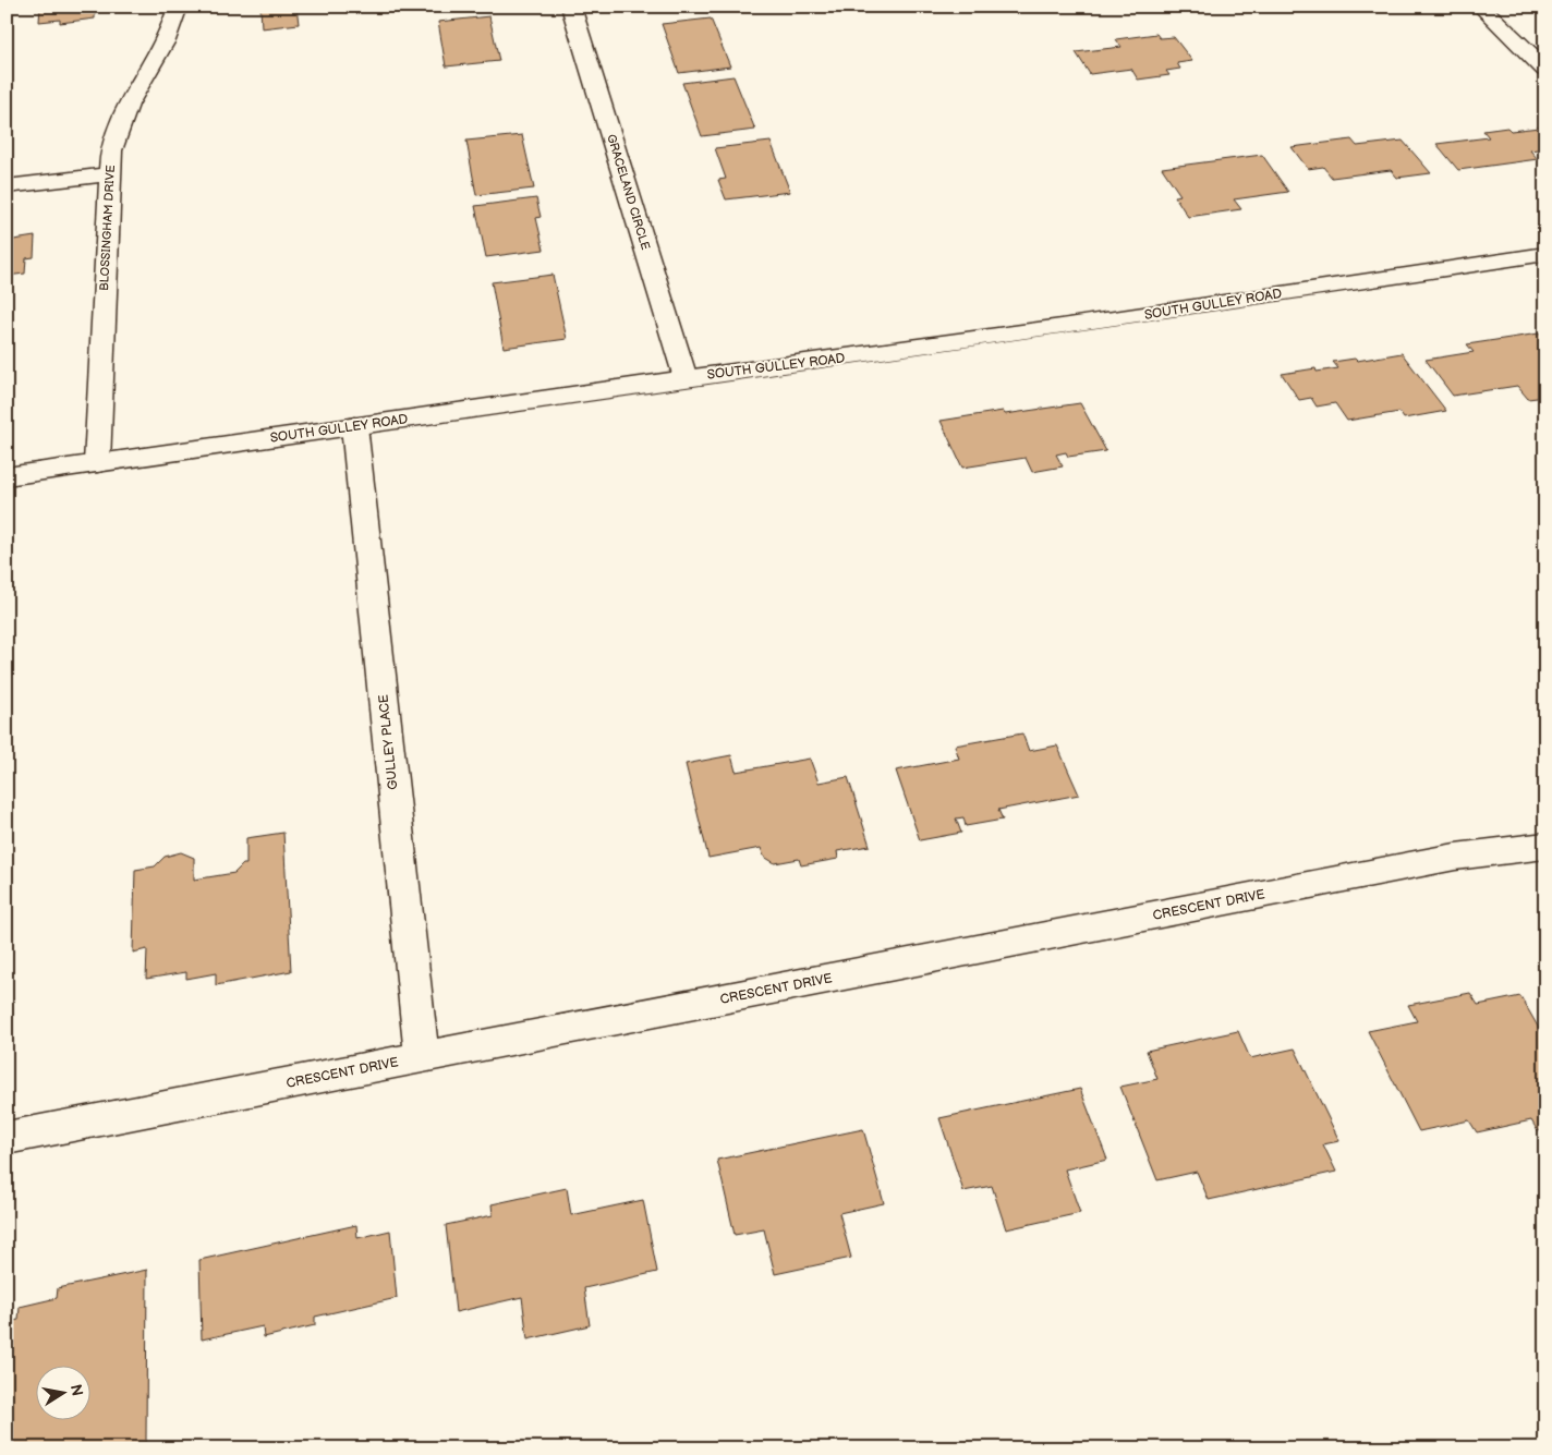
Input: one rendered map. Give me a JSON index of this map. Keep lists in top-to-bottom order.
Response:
{
  "streets": {
    "street": [
      "GRACELAND CIRCLE",
      "BLOSSINGHAM DRIVE",
      "SOUTH GULLEY ROAD",
      "GULLEY PLACE",
      "CRESCENT DRIVE"
    ]
  },
  "crossings": [
    ["GRACELAND CIRCLE", "SOUTH GULLEY ROAD"],
    ["BLOSSINGHAM DRIVE", "SOUTH GULLEY ROAD"],
    ["SOUTH GULLEY ROAD", "GULLEY PLACE"],
    ["GULLEY PLACE", "CRESCENT DRIVE"]
  ],
  "north": "right"
}
